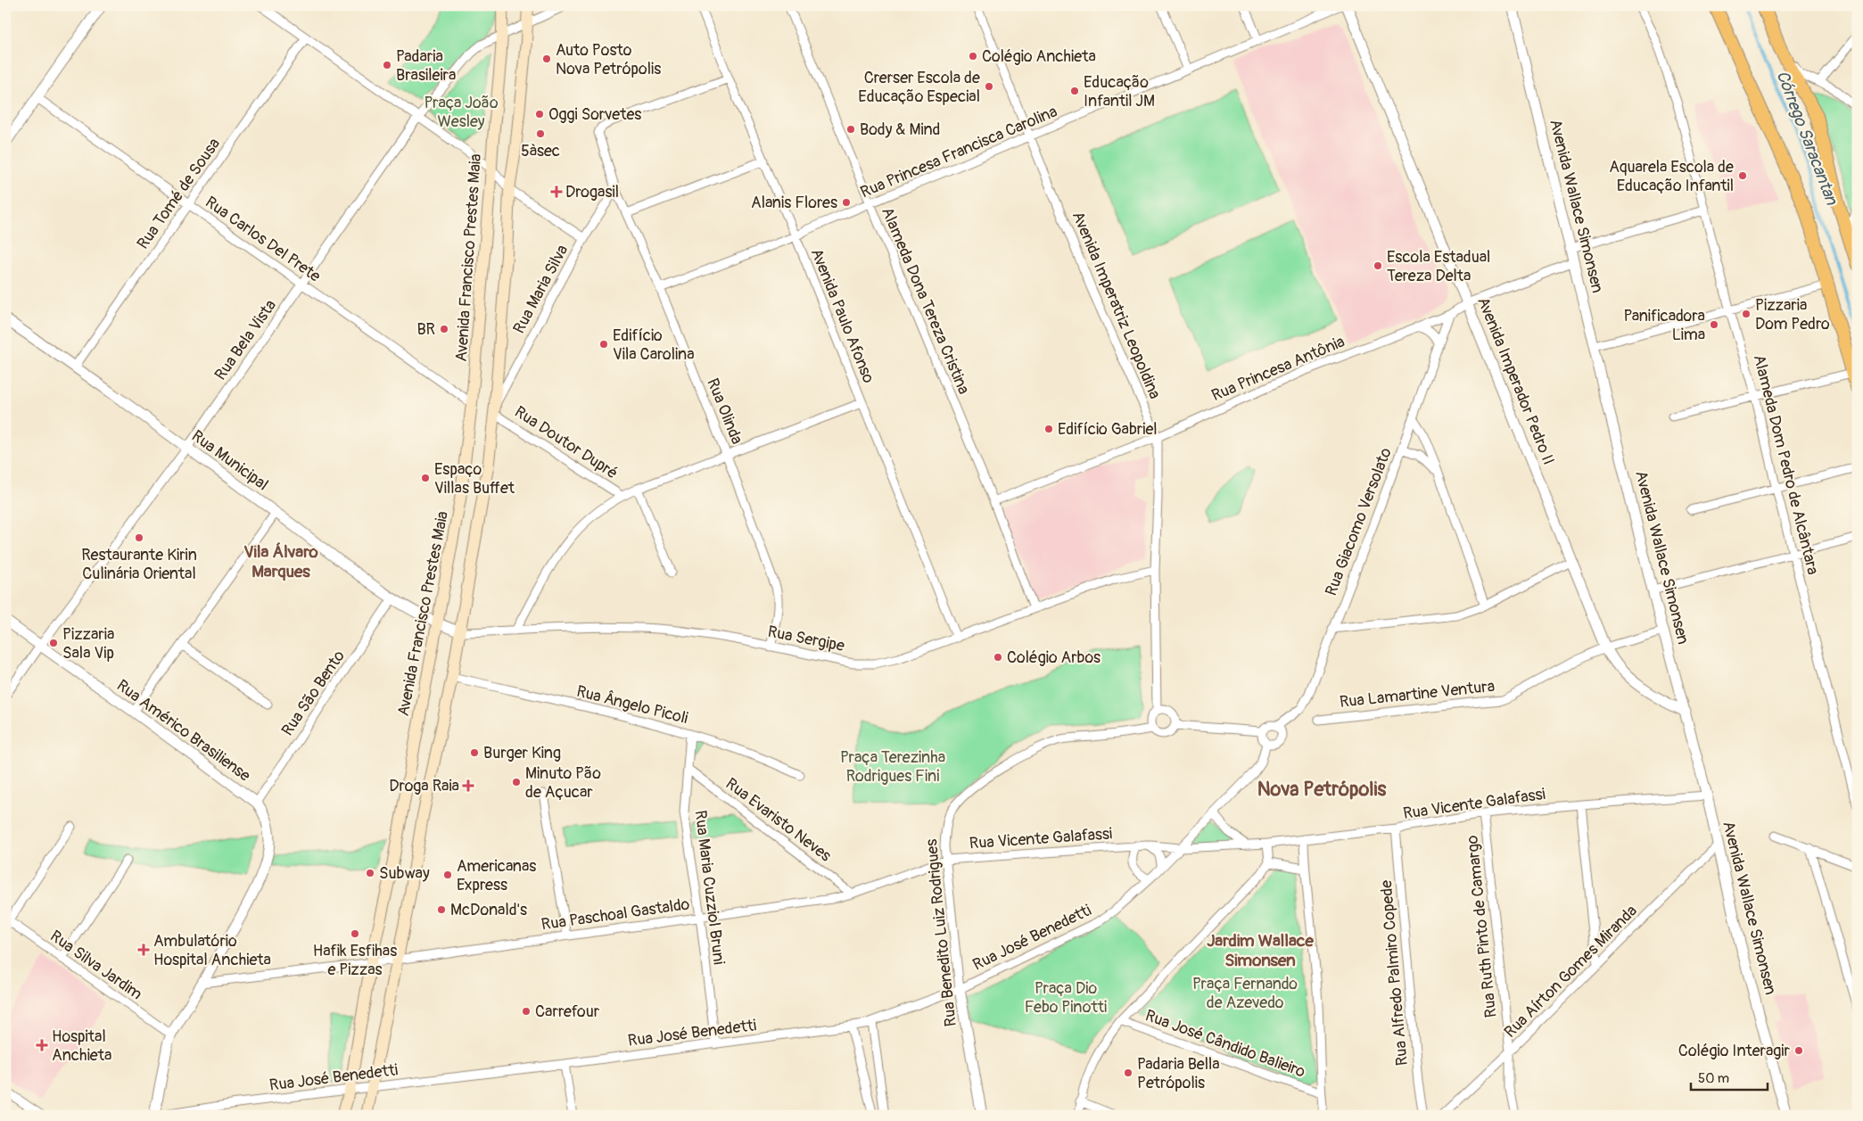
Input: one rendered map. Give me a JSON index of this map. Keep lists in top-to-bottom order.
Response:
{
  "streets": {
    "main road": ["Avenida Francisco Prestes Maia"],
    "street": [
      "Rua Princesa Francisca Carolina",
      "Rua Tomé de Sousa",
      "Avenida Wallace Simonsen",
      "Rua Carlos Del Prete",
      "Rua Maria Silva",
      "Alameda Dona Tereza Cristina",
      "Avenida Imperatriz Leopoldina",
      "Avenida Paulo Afonso",
      "Rua Bela Vista",
      "Rua Princesa Antônia",
      "Avenida Imperador Pedro II",
      "Rua Olinda",
      "Rua Doutor Dupré",
      "Rua Municipal",
      "Alameda Dom Pedro de Alcântara",
      "Rua Giacomo Versolato",
      "Rua Sergipe",
      "Rua São Bento",
      "Rua Lamartine Ventura",
      "Rua Ângelo Picoli",
      "Rua Américo Brasiliense",
      "Rua Vicente Galafassi",
      "Rua Evaristo Neves",
      "Rua Maria Cuzziol Bruni",
      "Rua Paschoal Gastaldo",
      "Rua Ruth Pinto de Camargo",
      "Rua Benedito Luiz Rodrigues",
      "Rua José Benedetti",
      "Rua Silva Jardim",
      "Rua Aírton Gomes Miranda",
      "Rua Alfredo Palmiro Copede",
      "Rua José Cândido Balieiro"
    ]
  },
  "crossings": [
    ["Rua Princesa Francisca Carolina", "Alameda Dona Tereza Cristina"],
    ["Rua Princesa Francisca Carolina", "Avenida Imperatriz Leopoldina"],
    ["Rua Princesa Francisca Carolina", "Avenida Paulo Afonso"],
    ["Rua Princesa Francisca Carolina", "Rua Olinda"],
    ["Rua Tomé de Sousa", "Rua Carlos Del Prete"],
    ["Rua Tomé de Sousa", "Rua Municipal"],
    ["Avenida Wallace Simonsen", "Rua Princesa Antônia"],
    ["Avenida Wallace Simonsen", "Avenida Imperador Pedro II"],
    ["Avenida Wallace Simonsen", "Rua Lamartine Ventura"],
    ["Avenida Wallace Simonsen", "Rua Vicente Galafassi"],
    ["Avenida Wallace Simonsen", "Rua Aírton Gomes Miranda"],
    ["Rua Carlos Del Prete", "Avenida Francisco Prestes Maia"],
    ["Rua Carlos Del Prete", "Rua Bela Vista"],
    ["Avenida Francisco Prestes Maia", "Rua Bela Vista"],
    ["Avenida Francisco Prestes Maia", "Rua Municipal"],
    ["Avenida Francisco Prestes Maia", "Rua Sergipe"],
    ["Avenida Francisco Prestes Maia", "Rua Paschoal Gastaldo"],
    ["Avenida Francisco Prestes Maia", "Rua José Benedetti"],
    ["Rua Maria Silva", "Rua Olinda"],
    ["Rua Maria Silva", "Rua Doutor Dupré"],
    ["Alameda Dona Tereza Cristina", "Rua Princesa Antônia"],
    ["Alameda Dona Tereza Cristina", "Rua Sergipe"],
    ["Avenida Imperatriz Leopoldina", "Rua Princesa Antônia"],
    ["Avenida Imperatriz Leopoldina", "Rua Sergipe"],
    ["Avenida Imperatriz Leopoldina", "Rua Benedito Luiz Rodrigues"],
    ["Avenida Paulo Afonso", "Rua Olinda"],
    ["Avenida Paulo Afonso", "Rua Sergipe"],
    ["Rua Bela Vista", "Rua Municipal"],
    ["Rua Bela Vista", "Rua Américo Brasiliense"],
    ["Rua Princesa Antônia", "Avenida Imperador Pedro II"],
    ["Rua Princesa Antônia", "Rua Giacomo Versolato"],
    ["Avenida Imperador Pedro II", "Rua Lamartine Ventura"],
    ["Rua Olinda", "Rua Sergipe"],
    ["Rua Municipal", "Rua Sergipe"],
    ["Rua Municipal", "Rua São Bento"],
    ["Rua São Bento", "Rua Américo Brasiliense"],
    ["Rua Ângelo Picoli", "Rua Maria Cuzziol Bruni"],
    ["Rua Vicente Galafassi", "Rua Paschoal Gastaldo"],
    ["Rua Vicente Galafassi", "Rua Ruth Pinto de Camargo"],
    ["Rua Vicente Galafassi", "Rua Benedito Luiz Rodrigues"],
    ["Rua Vicente Galafassi", "Rua José Benedetti"],
    ["Rua Vicente Galafassi", "Rua Alfredo Palmiro Copede"],
    ["Rua Evaristo Neves", "Rua Maria Cuzziol Bruni"],
    ["Rua Evaristo Neves", "Rua Paschoal Gastaldo"],
    ["Rua Maria Cuzziol Bruni", "Rua Paschoal Gastaldo"],
    ["Rua Maria Cuzziol Bruni", "Rua José Benedetti"],
    ["Rua Paschoal Gastaldo", "Rua Benedito Luiz Rodrigues"],
    ["Rua Ruth Pinto de Camargo", "Rua Aírton Gomes Miranda"],
    ["Rua Benedito Luiz Rodrigues", "Rua José Benedetti"]
  ],
  "districts": ["Vila Álvaro Marques", "Nova Petrópolis", "Jardim Wallace Simonsen"],
  "water": ["Córrego Saracantan"],
  "parks": [
    "Praça João Wesley",
    "Praça Terezinha Rodrigues Fini",
    "Praça Fernando de Azevedo",
    "Praça Dio Febo Pinotti"
  ],
  "places": {
    "other": [
      "Colégio Anchieta",
      "Auto Posto Nova Petrópolis",
      "Padaria Brasileira",
      "Crerser Escola de Educação Especial",
      "Educação Infantil JM",
      "Oggi Sorvetes",
      "Body & Mind",
      "5àsec",
      "Aquarela Escola de Educação Infantil",
      "Alanis Flores",
      "Escola Estadual Tereza Delta",
      "Pizzaria Dom Pedro",
      "Panificadora Lima",
      "BR",
      "Edifício Vila Carolina",
      "Edifício Gabriel",
      "Espaço Villas Buffet",
      "Restaurante Kirin Culinária Oriental",
      "Pizzaria Sala Vip",
      "Colégio Arbos",
      "Burger King",
      "Minuto Pão de Açucar",
      "Subway",
      "Americanas Express",
      "McDonald's",
      "Hafik Esfihas e Pizzas",
      "Carrefour",
      "Colégio Interagir",
      "Padaria Bella Petrópolis"
    ],
    "health": [
      "Drogasil",
      "Droga Raia",
      "Ambulatório Hospital Anchieta",
      "Hospital Anchieta"
    ]
  },
  "scale_bar": "50 m"
}
